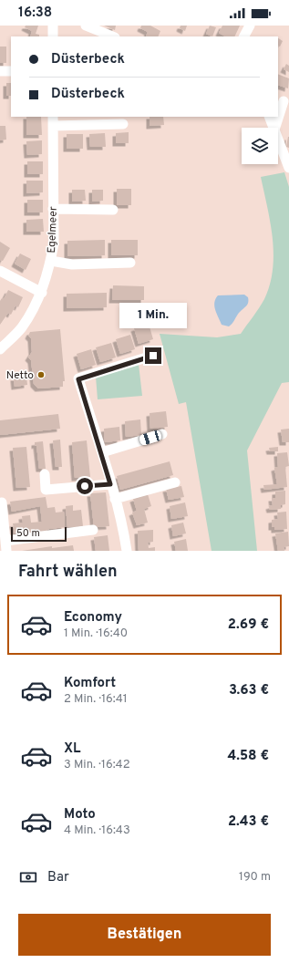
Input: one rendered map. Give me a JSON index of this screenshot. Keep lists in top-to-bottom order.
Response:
{
  "streets": {
    "street": ["Egelmeer"]
  },
  "places": ["Netto"],
  "scale_bar": "50 m",
  "page": {
    "status": "16:38",
    "banner": ["Düsterbeck", "Düsterbeck"],
    "bubble": "1 Min.",
    "scale": "50 m",
    "heading": "Fahrt wählen",
    "list": [
      {
        "name": "Economy",
        "note": "1 Min. · 16:40",
        "value": "2.69 €"
      },
      {
        "name": "Komfort",
        "note": "2 Min. · 16:41",
        "value": "3.63 €"
      },
      {
        "name": "XL",
        "note": "3 Min. · 16:42",
        "value": "4.58 €"
      },
      {
        "name": "Moto",
        "note": "4 Min. · 16:43",
        "value": "2.43 €"
      }
    ],
    "pay": ["Bar", "190 m"],
    "buttons": "Bestätigen"
  }
}
